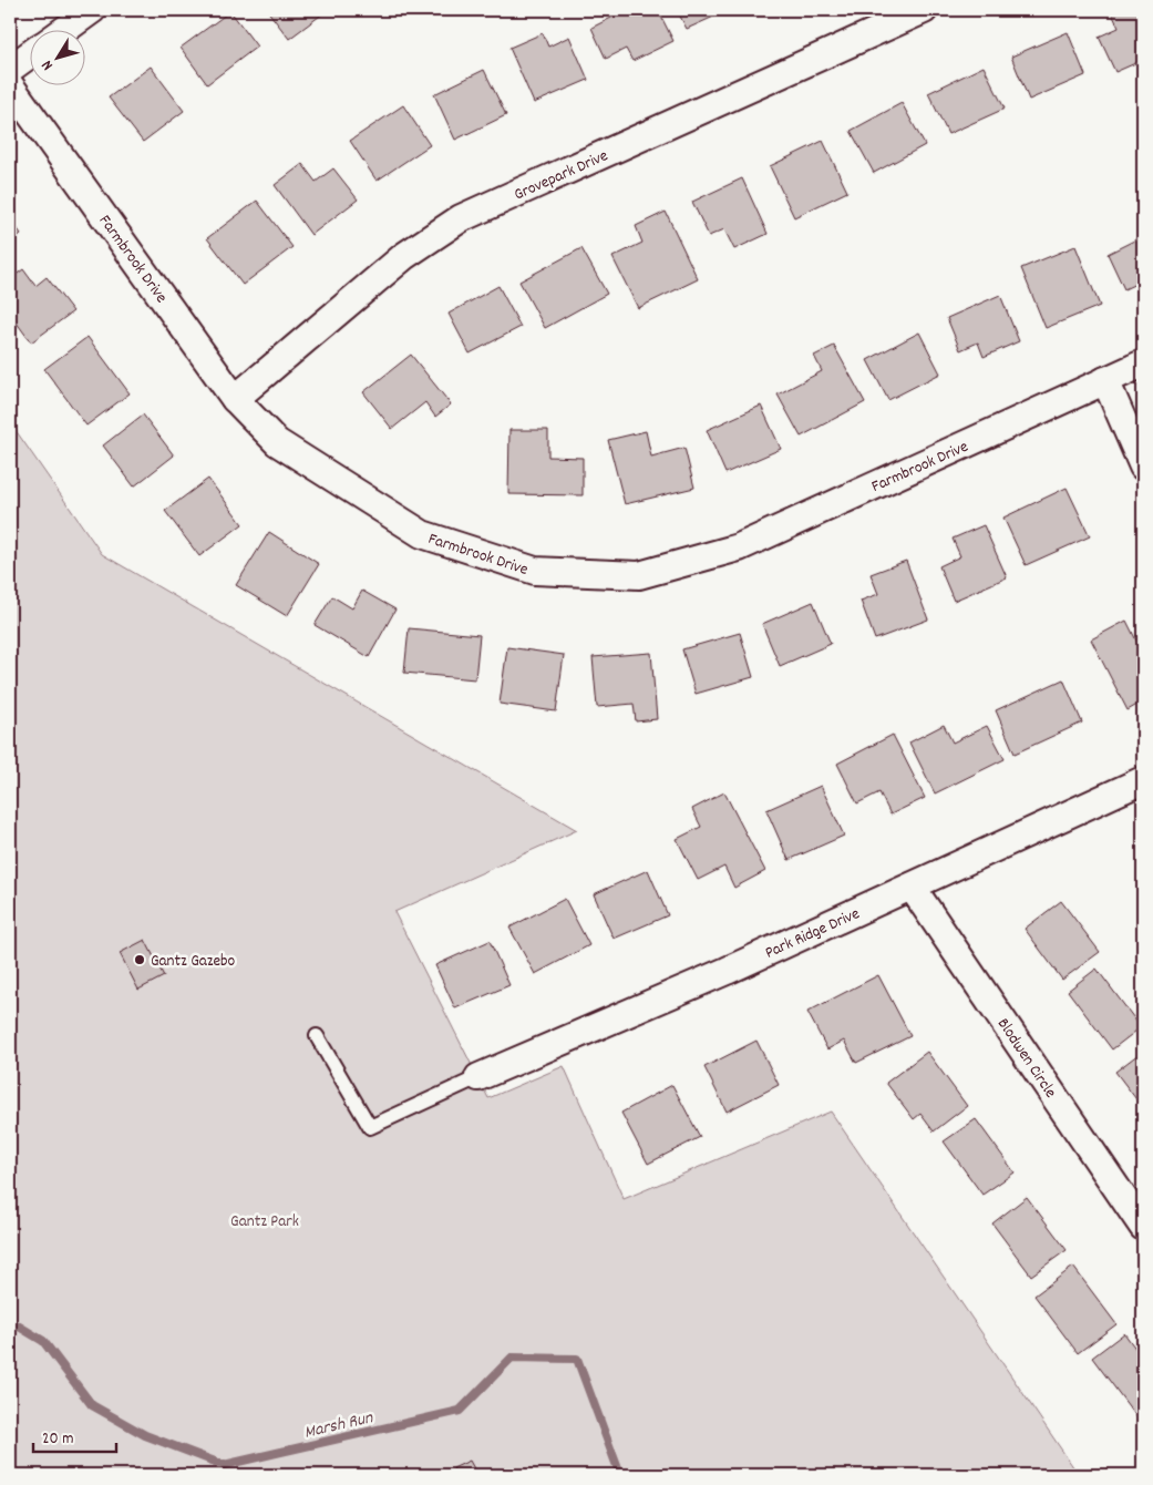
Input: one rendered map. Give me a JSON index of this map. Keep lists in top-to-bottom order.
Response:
{
  "streets": {
    "street": [
      "Grovepark Drive",
      "Farmbrook Drive",
      "Park Ridge Drive",
      "Blodwen Circle"
    ]
  },
  "crossings": [
    ["Grovepark Drive", "Farmbrook Drive"],
    ["Park Ridge Drive", "Blodwen Circle"]
  ],
  "water": ["Marsh Run"],
  "parks": ["Gantz Park"],
  "places": ["Gantz Gazebo"],
  "scale_bar": "20 m",
  "north": "bottom left"
}
